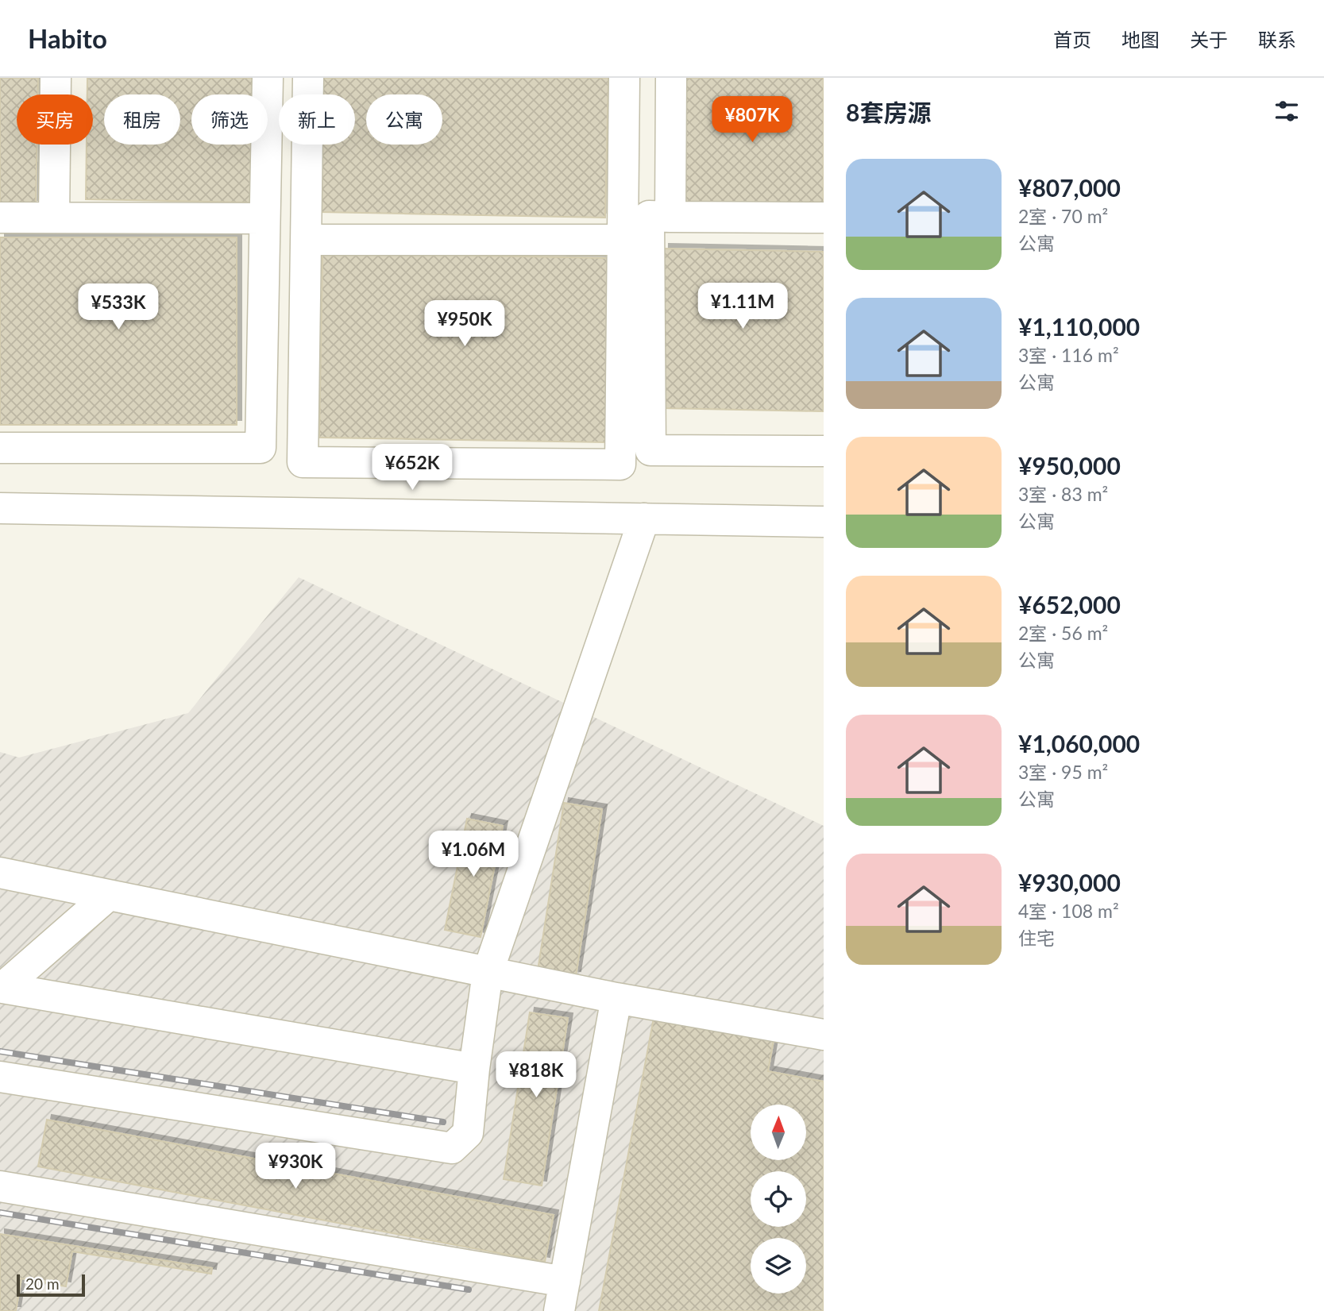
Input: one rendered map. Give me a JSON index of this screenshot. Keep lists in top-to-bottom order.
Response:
{
  "scale_bar": "20 m",
  "north": "top",
  "page": {
    "header": "Habito",
    "nav": [
      "首页",
      "地图",
      "关于",
      "联系"
    ],
    "heading": "8套房源",
    "chip": [
      "买房",
      "租房",
      "筛选",
      "新上",
      "公寓"
    ],
    "price": [
      "¥807K",
      "¥1.11M",
      "¥533K",
      "¥950K",
      "¥652K",
      "¥1.06M",
      "¥818K",
      "¥930K"
    ],
    "list": [
      {
        "name": "¥807,000",
        "note": "2室 · 70 m² · 公寓"
      },
      {
        "name": "¥1,110,000",
        "note": "3室 · 116 m² · 公寓"
      },
      {
        "name": "¥950,000",
        "note": "3室 · 83 m² · 公寓"
      },
      {
        "name": "¥652,000",
        "note": "2室 · 56 m² · 公寓"
      },
      {
        "name": "¥1,060,000",
        "note": "3室 · 95 m² · 公寓"
      },
      {
        "name": "¥930,000",
        "note": "4室 · 108 m² · 住宅"
      }
    ],
    "scale": "20 m"
  }
}
